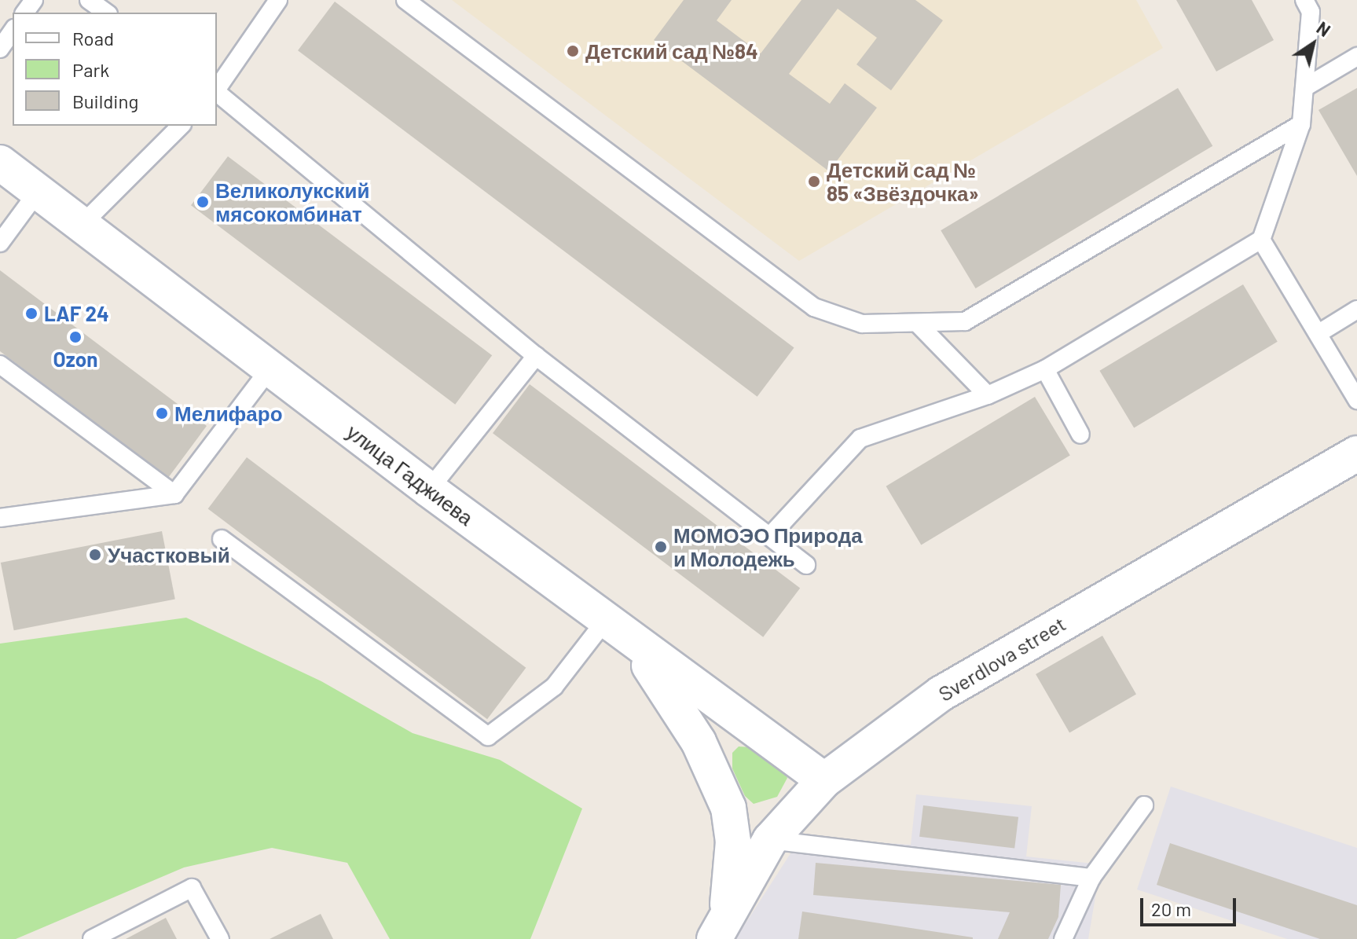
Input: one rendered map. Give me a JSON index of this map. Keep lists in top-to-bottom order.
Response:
{
  "streets": {
    "street": ["улица Гаджиева", "Sverdlova street"]
  },
  "crossings": [
    ["улица Гаджиева", "Sverdlova street"]
  ],
  "places": [
    "Детский сад №84",
    "Детский сад № 85 «Звёздочка»",
    "Великолукский мясокомбинат",
    "LAF 24",
    "Ozon",
    "Мелифаро",
    "МОМОЭО Природа и Молодежь",
    "Участковый"
  ],
  "legend": ["Road", "Park", "Building"],
  "scale_bar": "20 m",
  "north": "top right"
}
